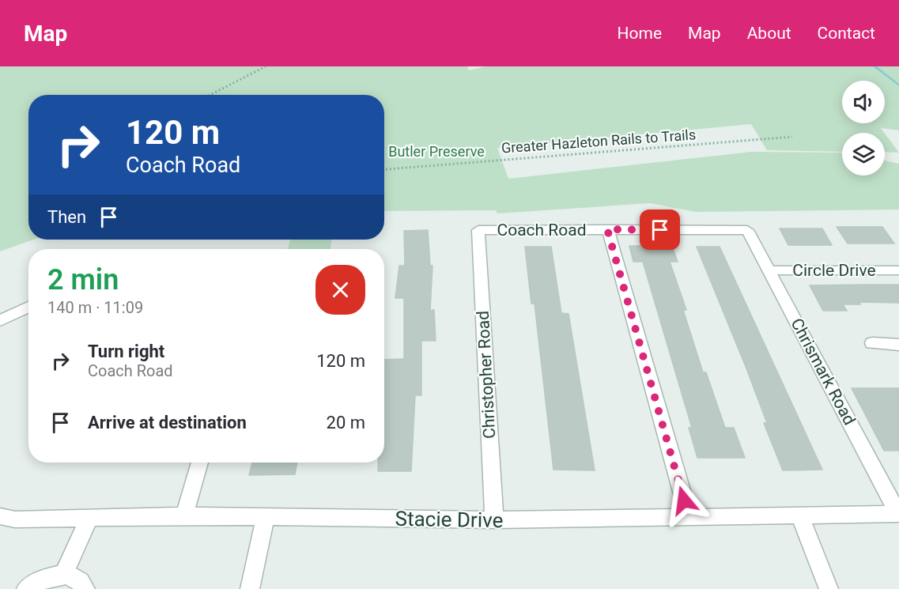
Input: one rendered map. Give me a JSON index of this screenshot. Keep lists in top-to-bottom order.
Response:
{
  "streets": {
    "street": [
      "Coach Road",
      "Circle Drive",
      "Chrismark Road",
      "Christopher Road",
      "Stacie Drive"
    ],
    "path": ["Greater Hazleton Rails to Trails"]
  },
  "crossings": [
    ["Coach Road", "Chrismark Road"],
    ["Coach Road", "Christopher Road"],
    ["Circle Drive", "Chrismark Road"],
    ["Chrismark Road", "Stacie Drive"],
    ["Christopher Road", "Stacie Drive"]
  ],
  "parks": ["Butler Preserve"],
  "page": {
    "header": "Map",
    "nav": [
      "Home",
      "Map",
      "About",
      "Contact"
    ],
    "turn": ["120 m", "Coach Road"],
    "then": "Then",
    "heading": ["2 min", "140 m · 11:09"],
    "list": [
      {
        "name": "Turn right",
        "note": "Coach Road",
        "value": "120 m"
      },
      {
        "name": "Arrive at destination",
        "value": "20 m"
      }
    ]
  }
}
